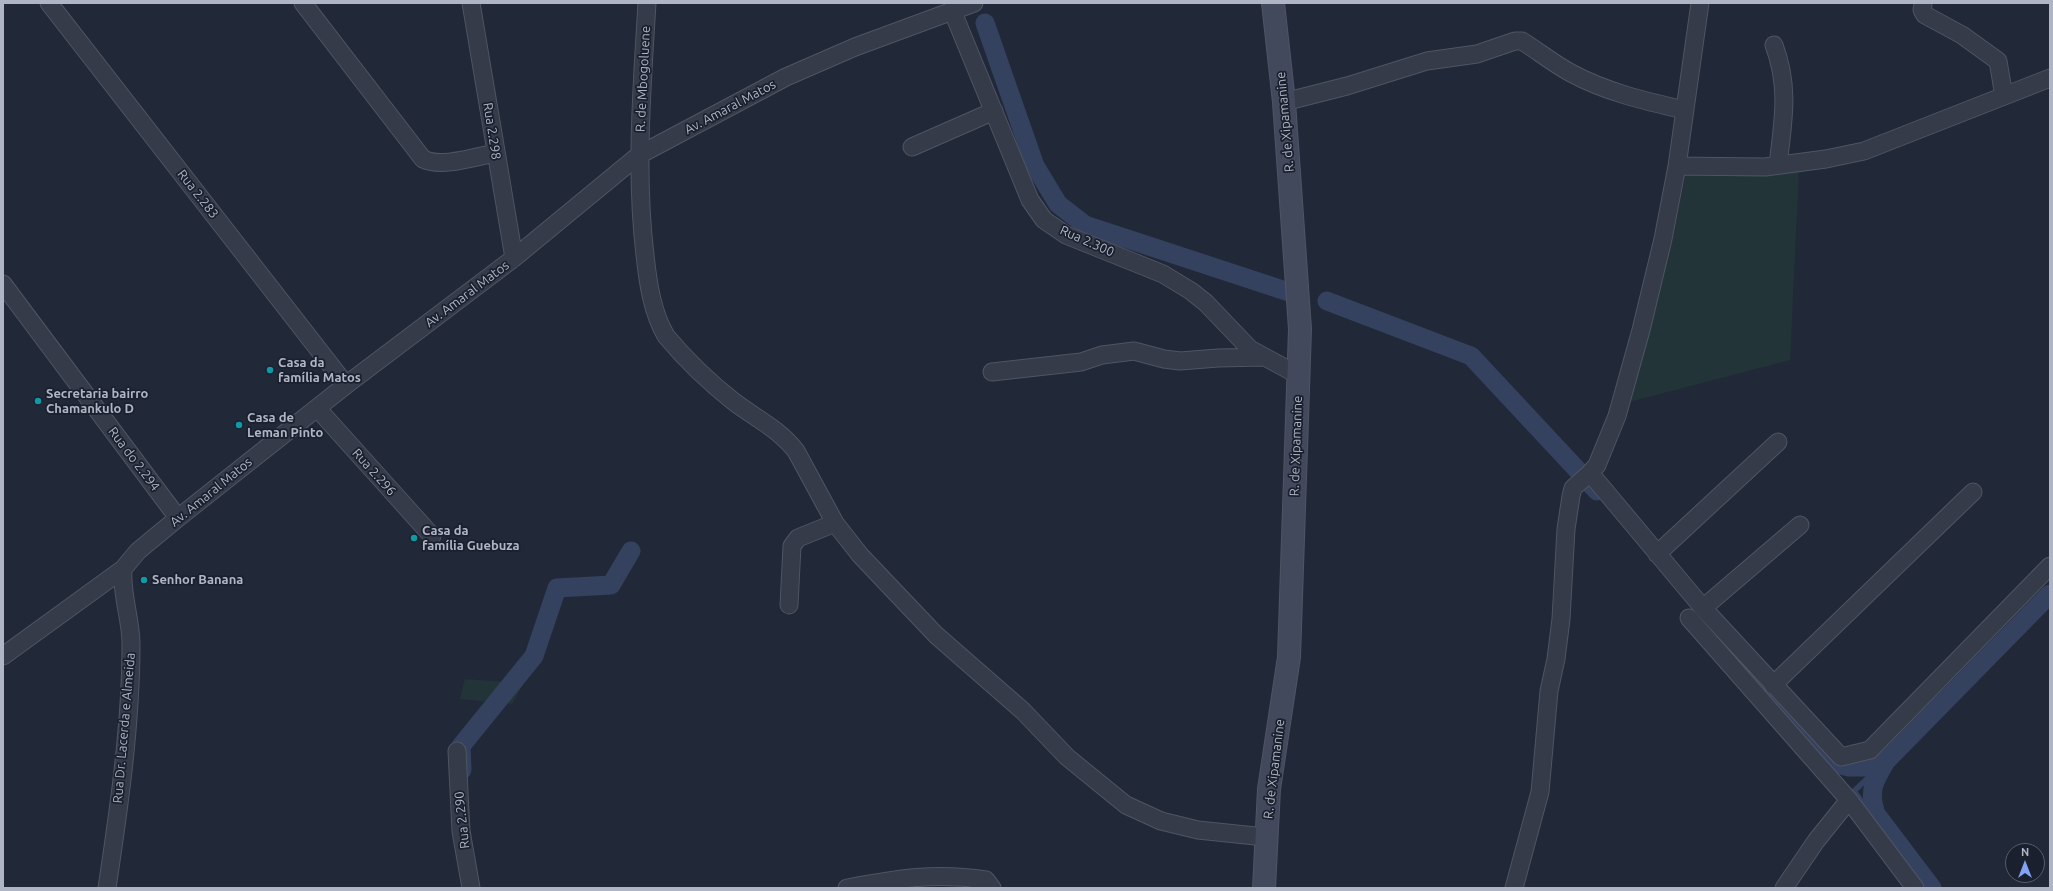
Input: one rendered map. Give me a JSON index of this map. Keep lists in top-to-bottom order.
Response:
{
  "streets": {
    "street": [
      "R. de Mbogoluene",
      "Av. Amaral Matos",
      "R. de Xipamanine",
      "Rua 2.298",
      "Rua 2.283",
      "Rua 2.300",
      "Rua do 2.294",
      "Rua 2.296",
      "Rua Dr. Lacerda e Almeida",
      "Rua 2.290"
    ]
  },
  "crossings": [
    ["R. de Mbogoluene", "Av. Amaral Matos"],
    ["R. de Mbogoluene", "R. de Xipamanine"],
    ["Av. Amaral Matos", "Rua 2.298"],
    ["Av. Amaral Matos", "Rua 2.283"],
    ["Av. Amaral Matos", "Rua 2.300"],
    ["Av. Amaral Matos", "Rua do 2.294"],
    ["Av. Amaral Matos", "Rua 2.296"],
    ["Av. Amaral Matos", "Rua Dr. Lacerda e Almeida"],
    ["R. de Xipamanine", "Rua 2.300"]
  ],
  "places": [
    "Casa da família Matos",
    "Secretaria bairro Chamankulo D",
    "Casa de Leman Pinto",
    "Casa da família Guebuza",
    "Senhor Banana"
  ],
  "north": "top"
}
